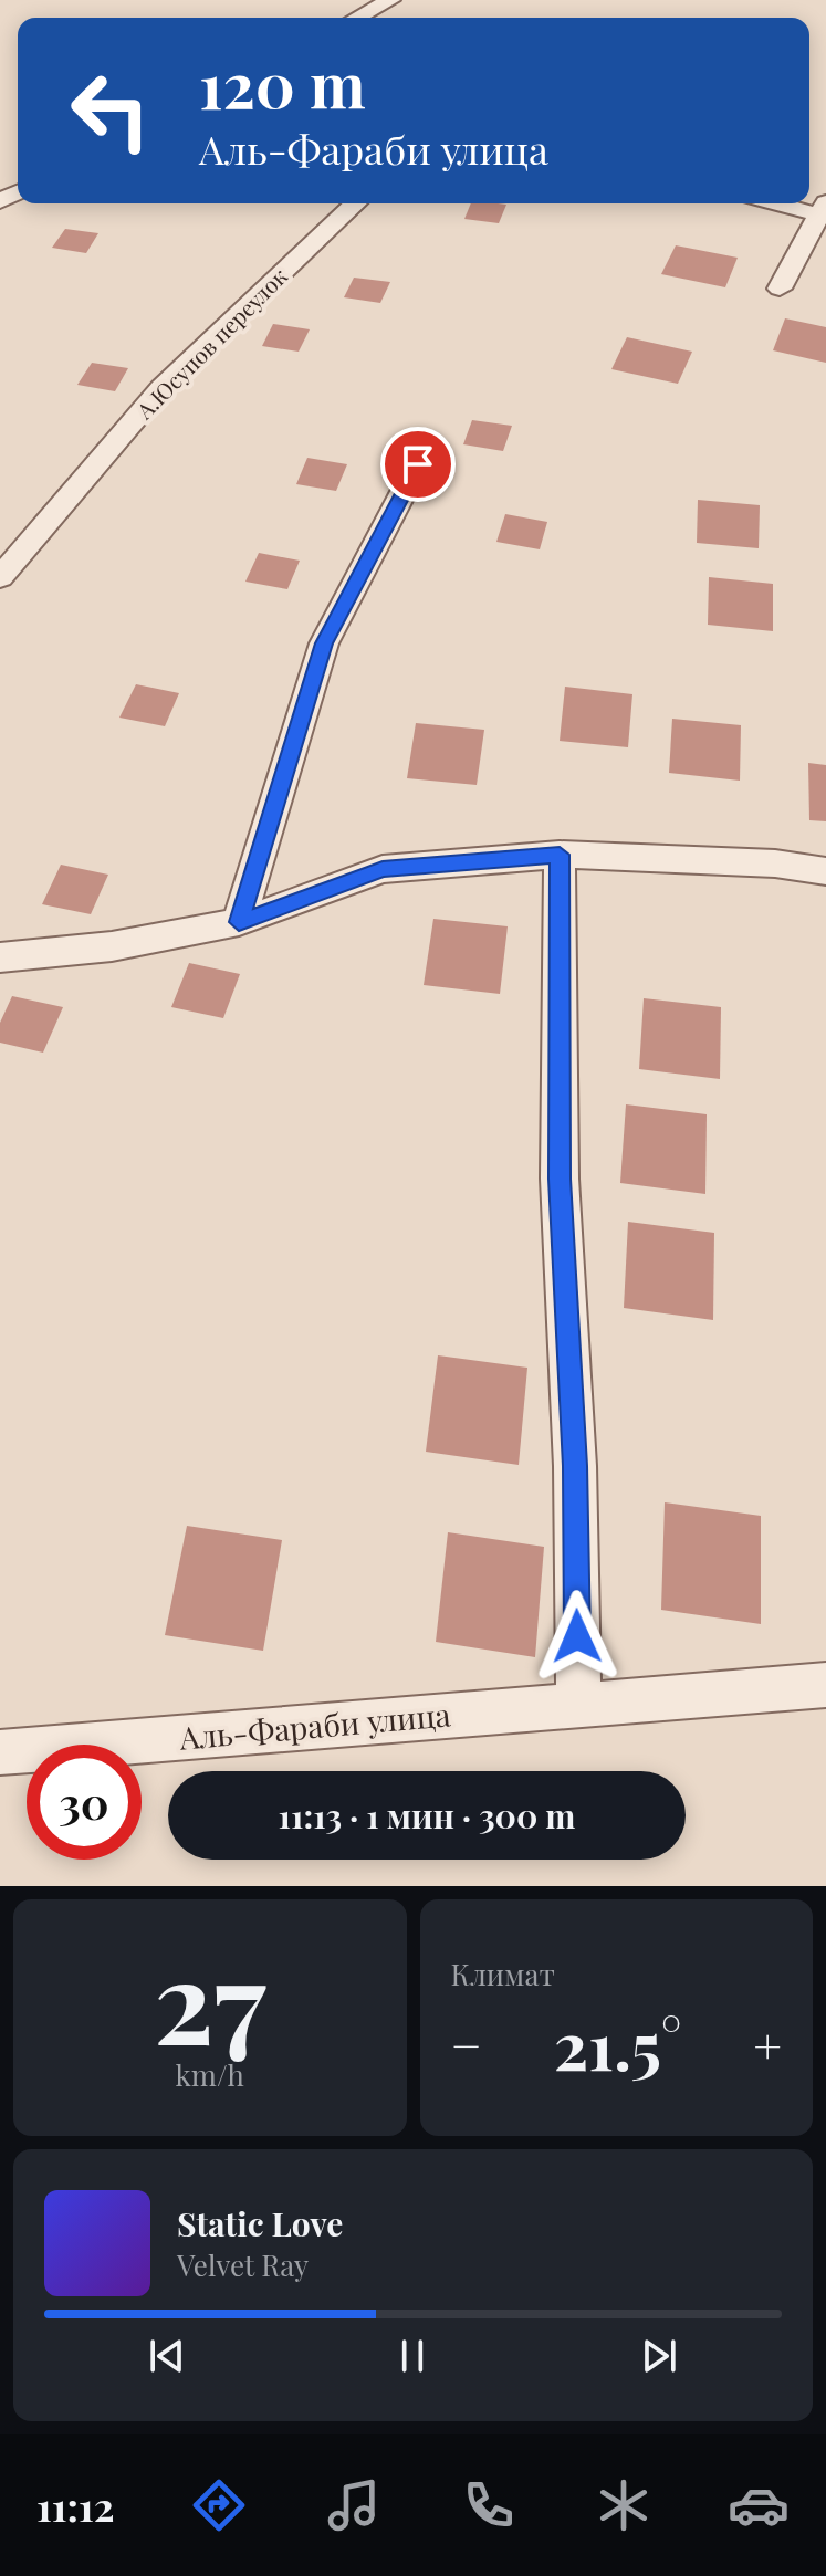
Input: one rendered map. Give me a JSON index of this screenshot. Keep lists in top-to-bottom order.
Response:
{
  "streets": {
    "street": ["А.Юсупов переулок", "Аль-Фараби улица"]
  },
  "page": {
    "turn": ["120 m", "Аль-Фараби улица"],
    "limit": "30",
    "trip": "11:13 · 1 мин · 300 m",
    "tile": [
      ["27", "km/h"],
      "Климат"
    ],
    "heat": ["−", "21.5°", "+"],
    "song": ["Static Love", "Velvet Ray"],
    "tabs": "11:12"
  }
}
